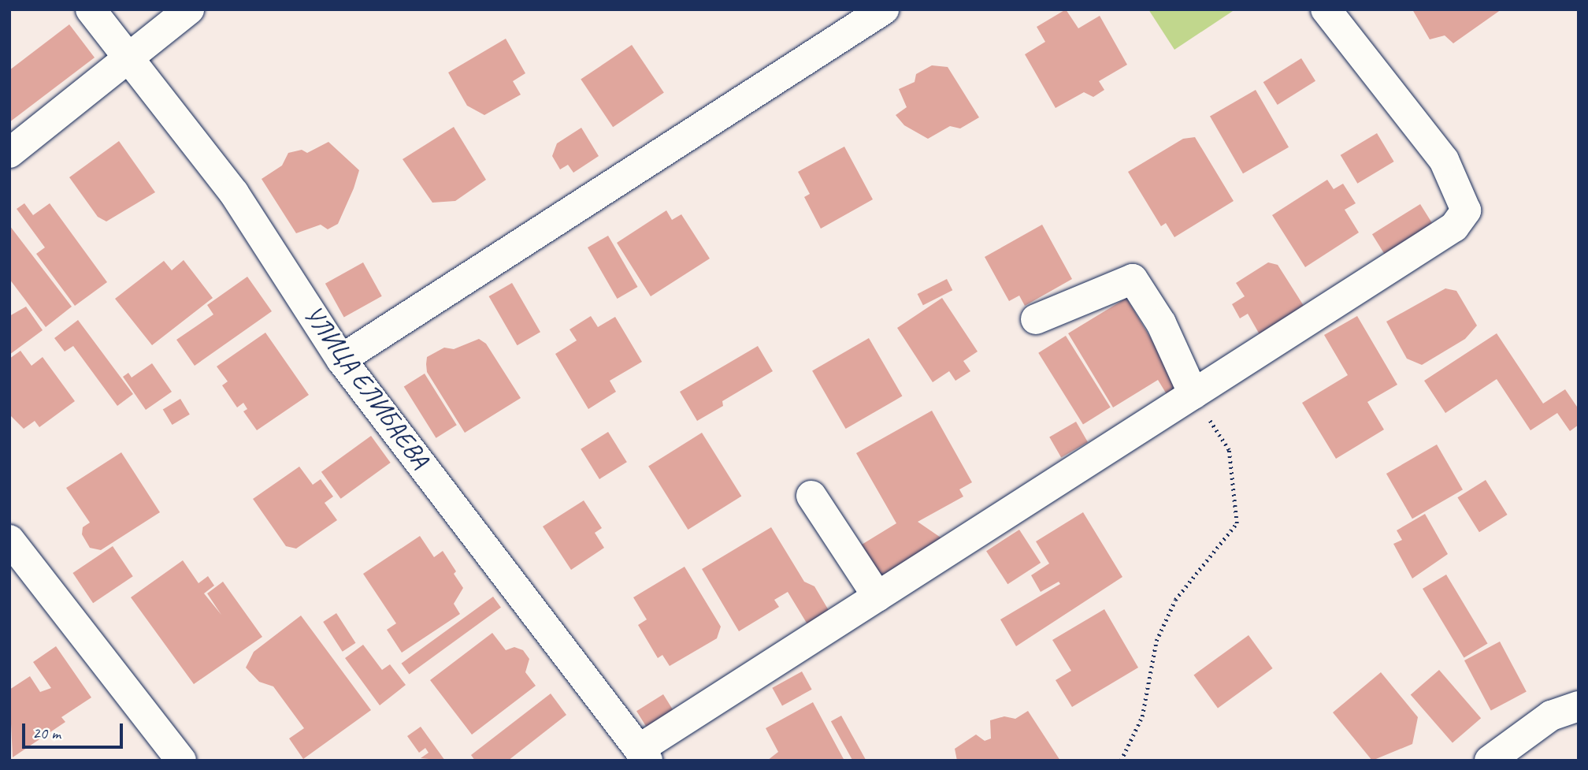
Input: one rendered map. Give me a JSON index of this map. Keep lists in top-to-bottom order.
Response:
{
  "streets": {
    "street": ["УЛИЦА ЕЛИБАЕВА"]
  },
  "scale_bar": "20 m"
}
